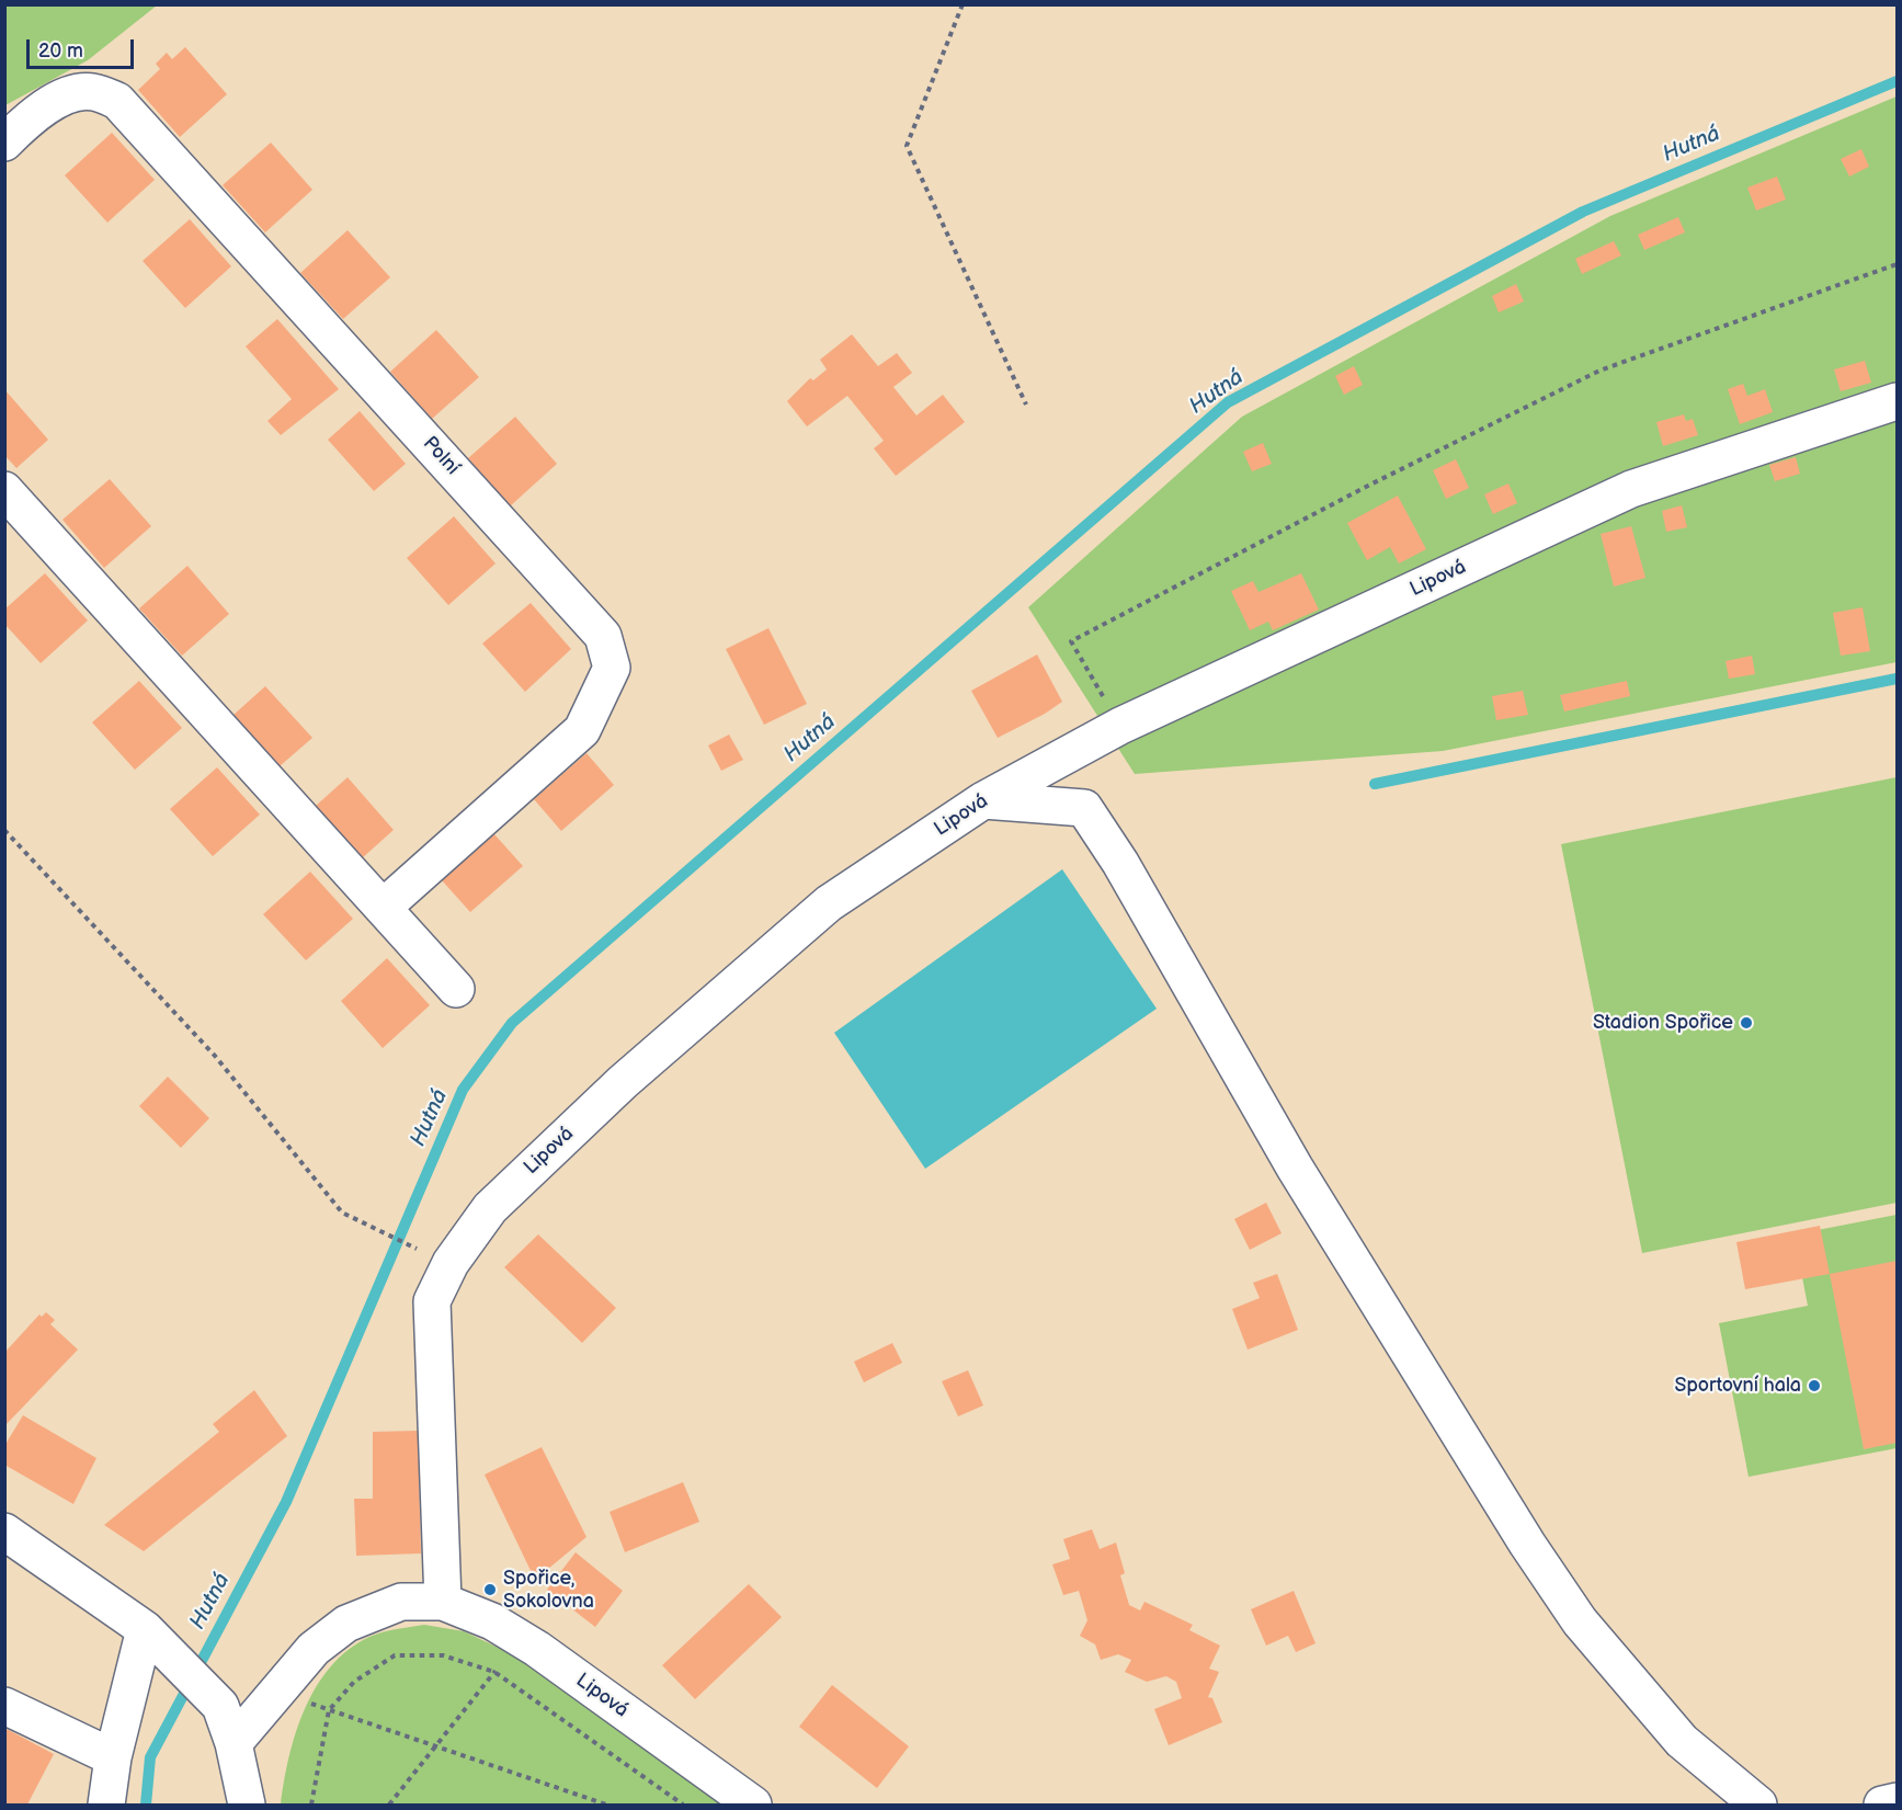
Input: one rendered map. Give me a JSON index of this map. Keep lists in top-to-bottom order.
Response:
{
  "streets": {
    "street": ["Polní", "Lipová"]
  },
  "water": ["Hutná"],
  "places": ["Stadion Spořice", "Sportovní hala", "Spořice, Sokolovna"],
  "scale_bar": "20 m"
}
